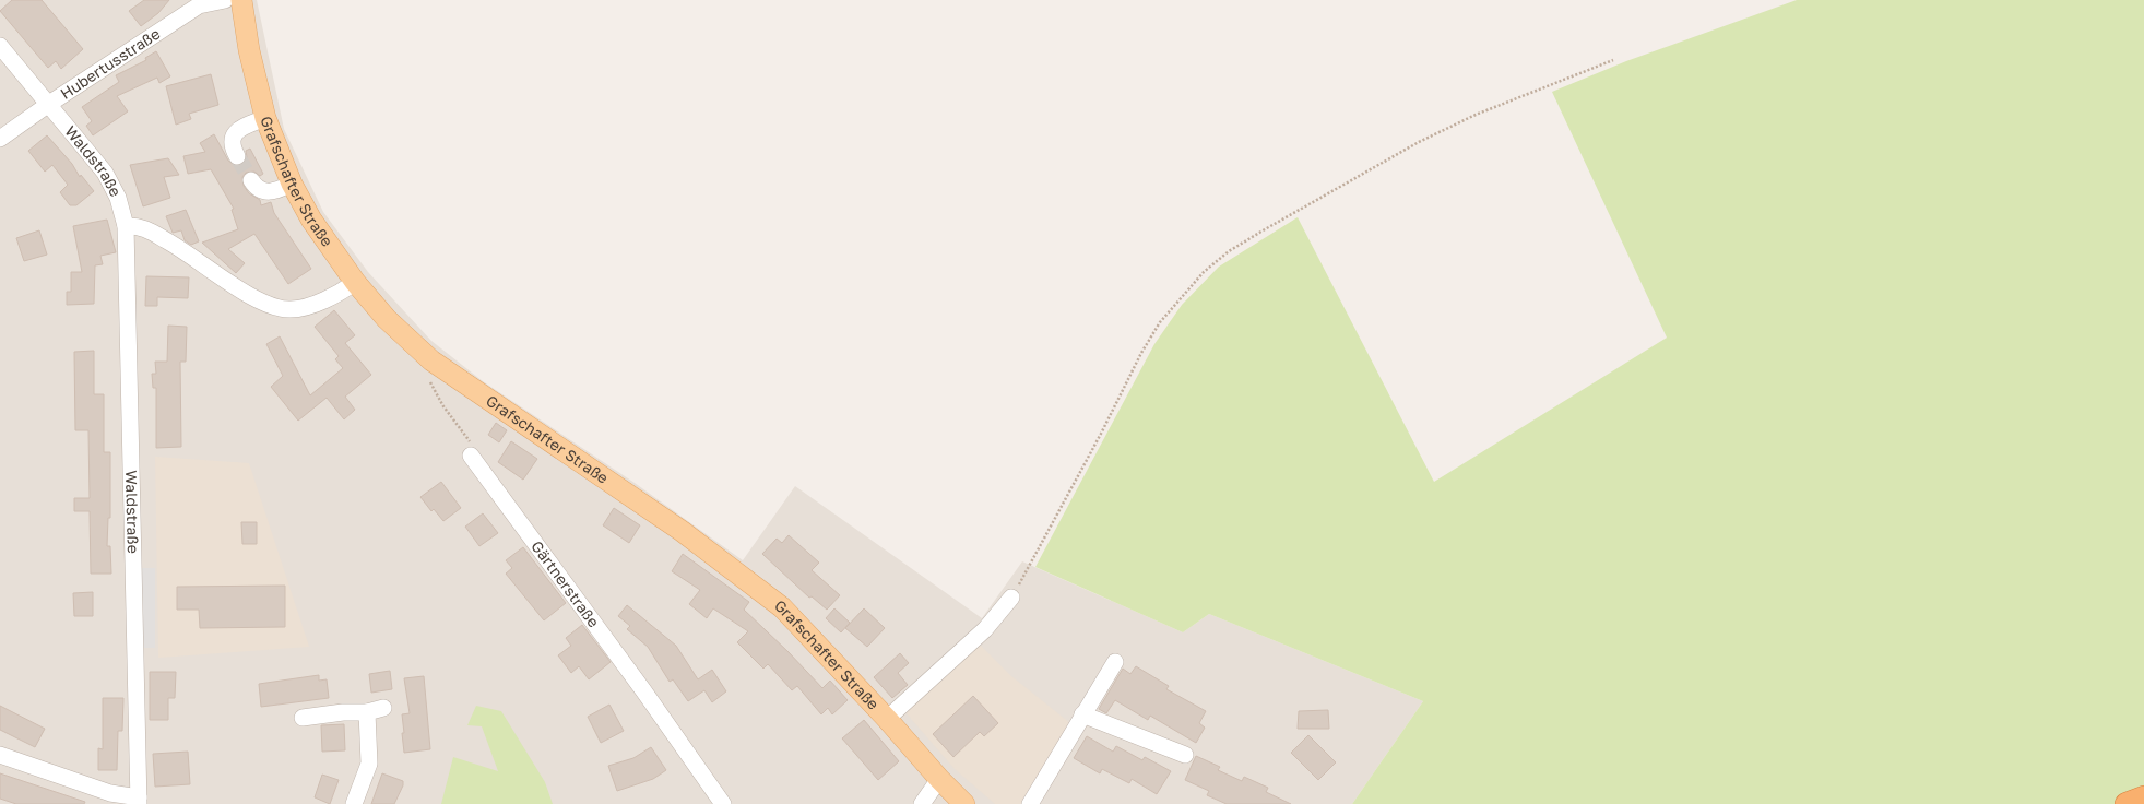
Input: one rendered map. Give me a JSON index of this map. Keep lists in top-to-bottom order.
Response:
{
  "streets": {
    "main road": ["Grafschafter Straße"],
    "street": ["Hubertusstraße", "Waldstraße", "Gärtnerstraße"]
  },
  "crossings": [
    ["Hubertusstraße", "Waldstraße"]
  ]
}
